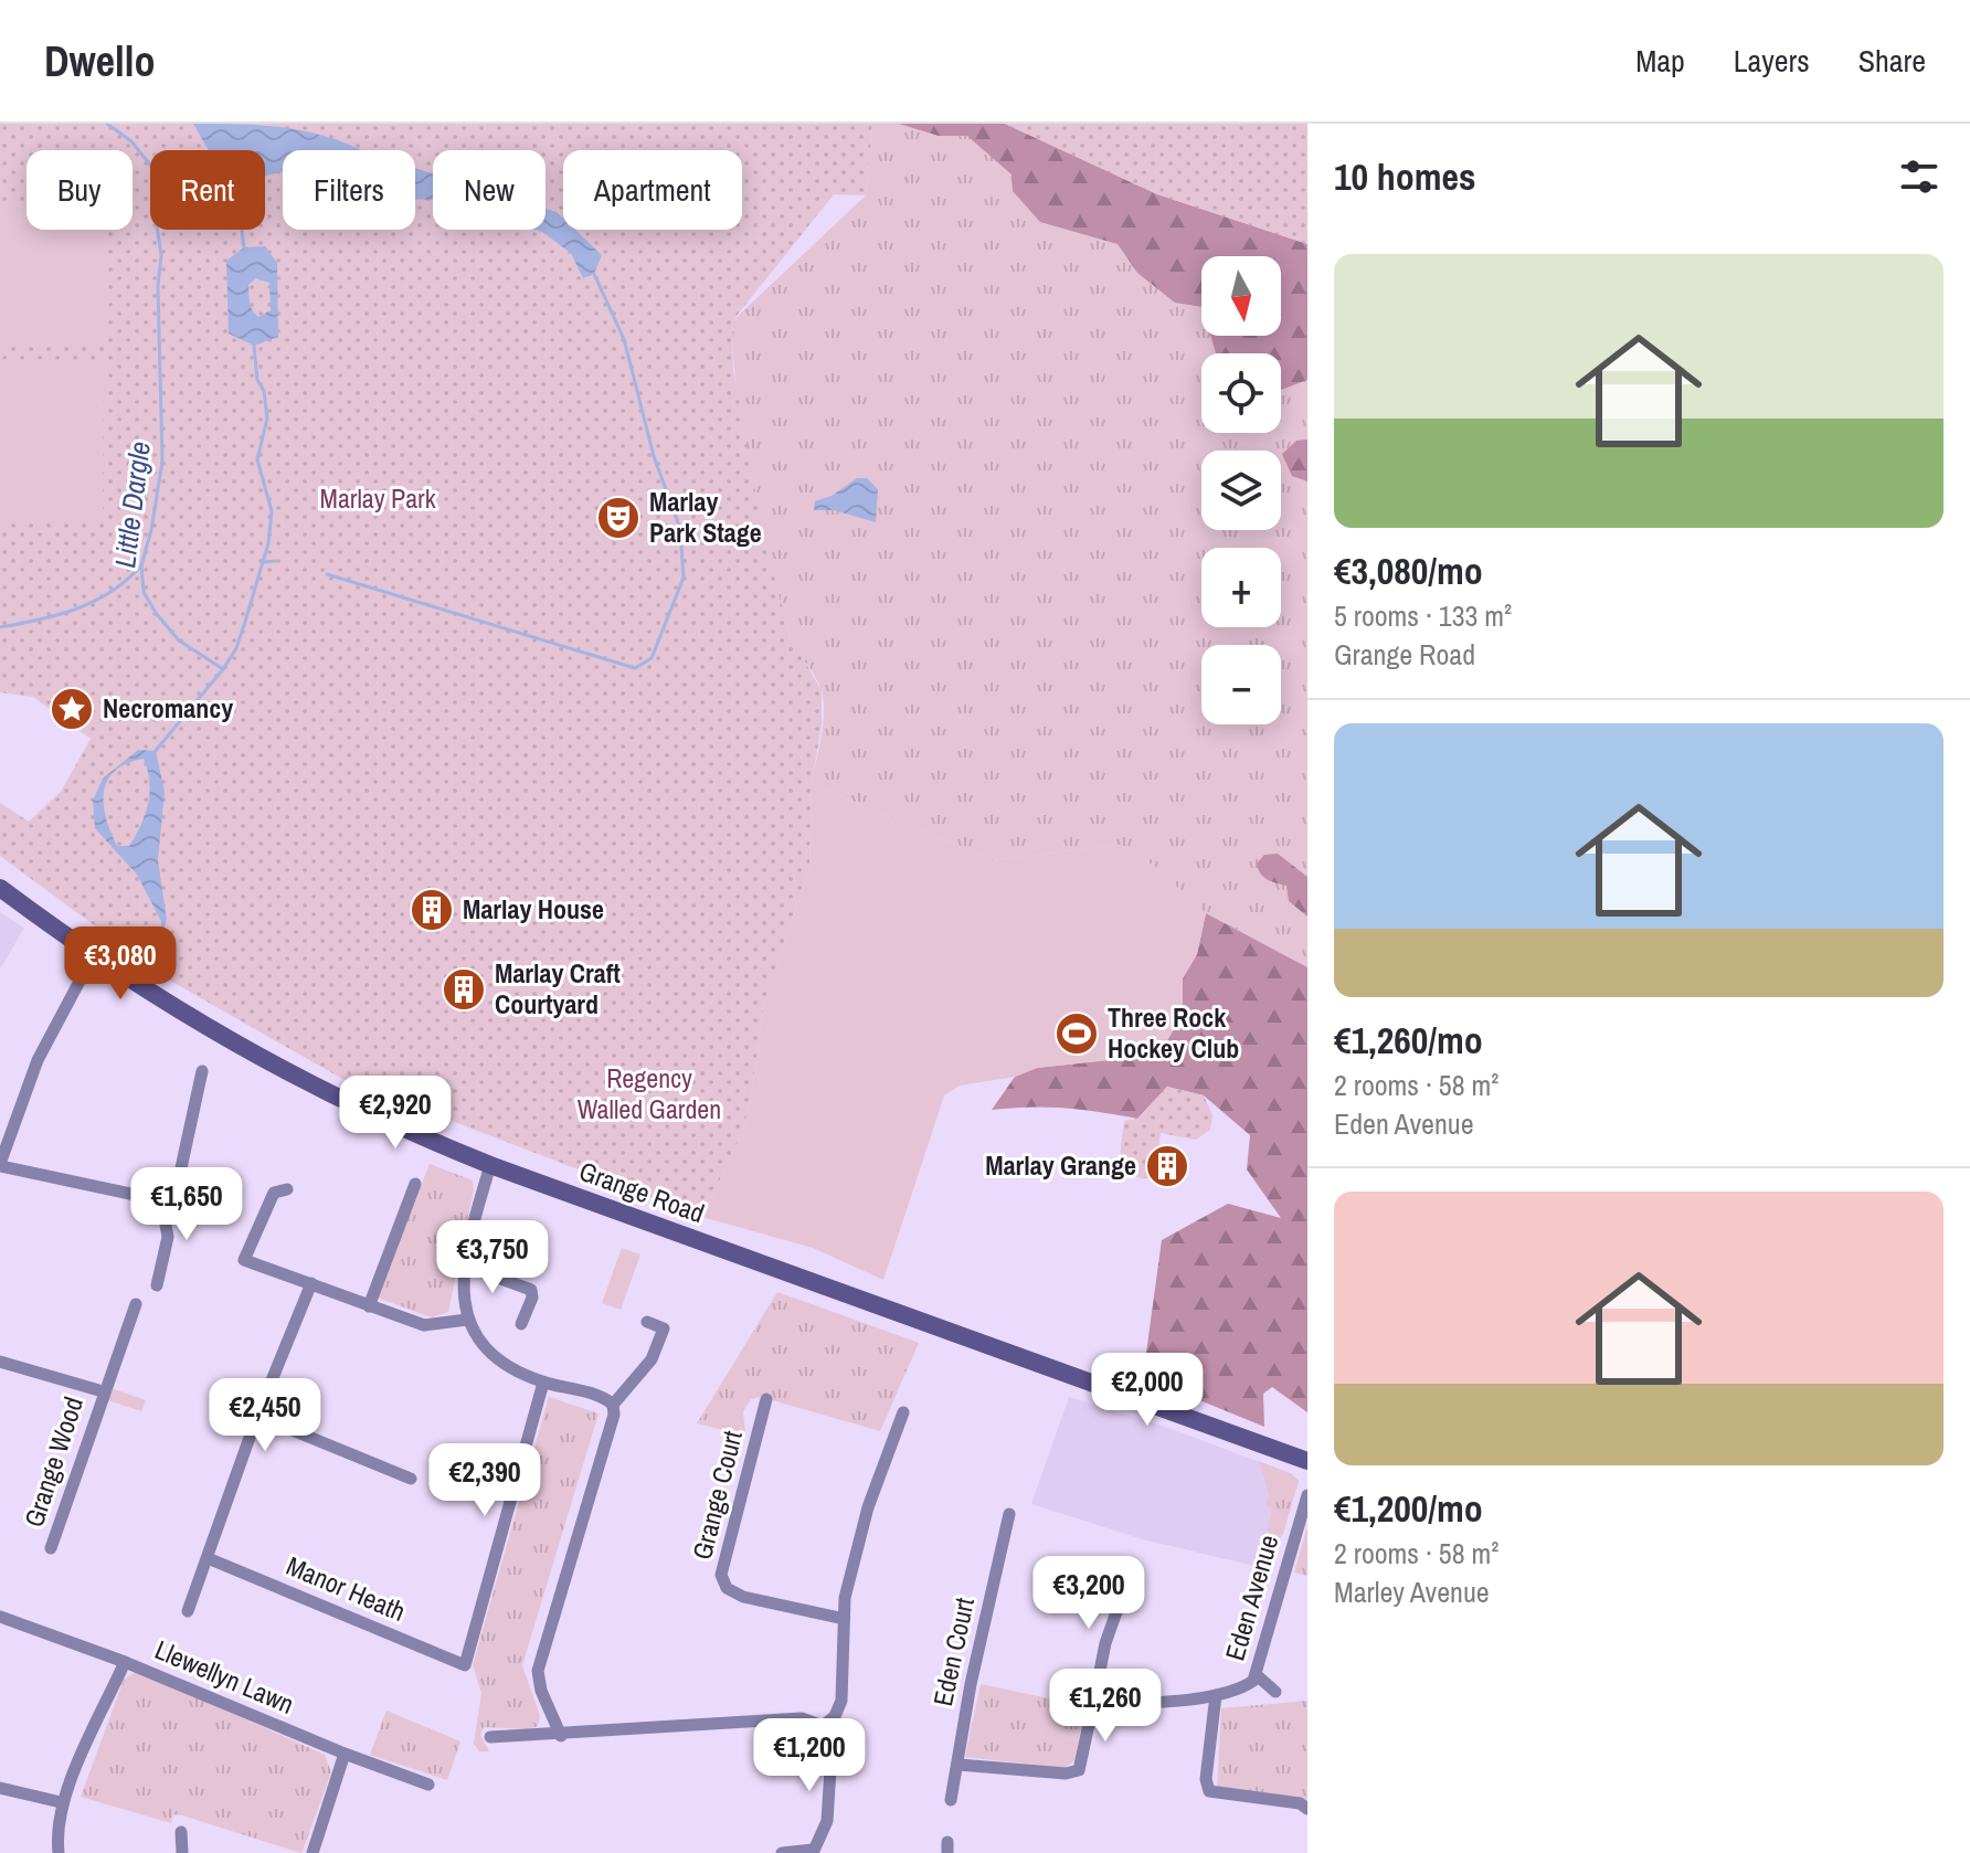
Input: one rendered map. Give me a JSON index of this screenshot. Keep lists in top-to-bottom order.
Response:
{
  "streets": {
    "main road": ["Grange Road"],
    "street": [
      "Grange Wood",
      "Grange Court",
      "Manor Heath",
      "Eden Avenue",
      "Eden Court",
      "Llewellyn Lawn"
    ]
  },
  "water": ["Little Dargle"],
  "parks": ["Marlay Park", "Regency Walled Garden"],
  "places": {
    "theatre": ["Marlay Park Stage"],
    "place": ["Necromancy"],
    "building": ["Marlay House", "Marlay Craft Courtyard", "Marlay Grange"],
    "sports": ["Three Rock Hockey Club"]
  },
  "north": "bottom",
  "page": {
    "header": "Dwello",
    "nav": ["Map", "Layers", "Share"],
    "heading": "10 homes",
    "chip": [
      "Buy",
      "Rent",
      "Filters",
      "New",
      "Apartment"
    ],
    "list": [
      {
        "name": "€3,080/mo",
        "note": "5 rooms · 133 m² · Grange Road"
      },
      {
        "name": "€1,260/mo",
        "note": "2 rooms · 58 m² · Eden Avenue"
      },
      {
        "name": "€1,200/mo",
        "note": "2 rooms · 58 m² · Marley Avenue"
      }
    ],
    "map_buttons": ["+", "−"],
    "price": [
      "€3,080",
      "€2,920",
      "€1,650",
      "€3,750",
      "€2,000",
      "€2,450",
      "€2,390",
      "€3,200",
      "€1,260",
      "€1,200"
    ]
  }
}
